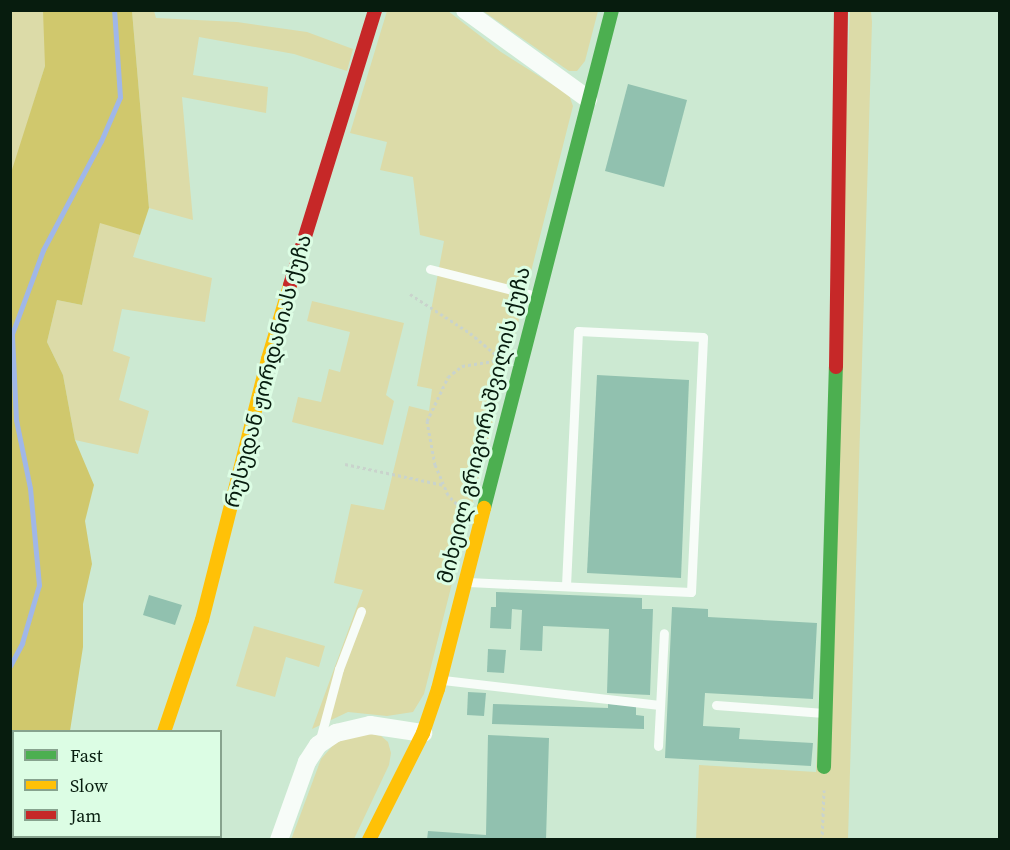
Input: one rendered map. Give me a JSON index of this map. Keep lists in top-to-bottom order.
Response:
{
  "streets": {
    "street": ["რუსუდან ჟორდანიას ქუჩა", "მიხეილ გრიგორაშვილის ქუჩა"]
  },
  "legend": ["Fast", "Slow", "Jam"]
}
